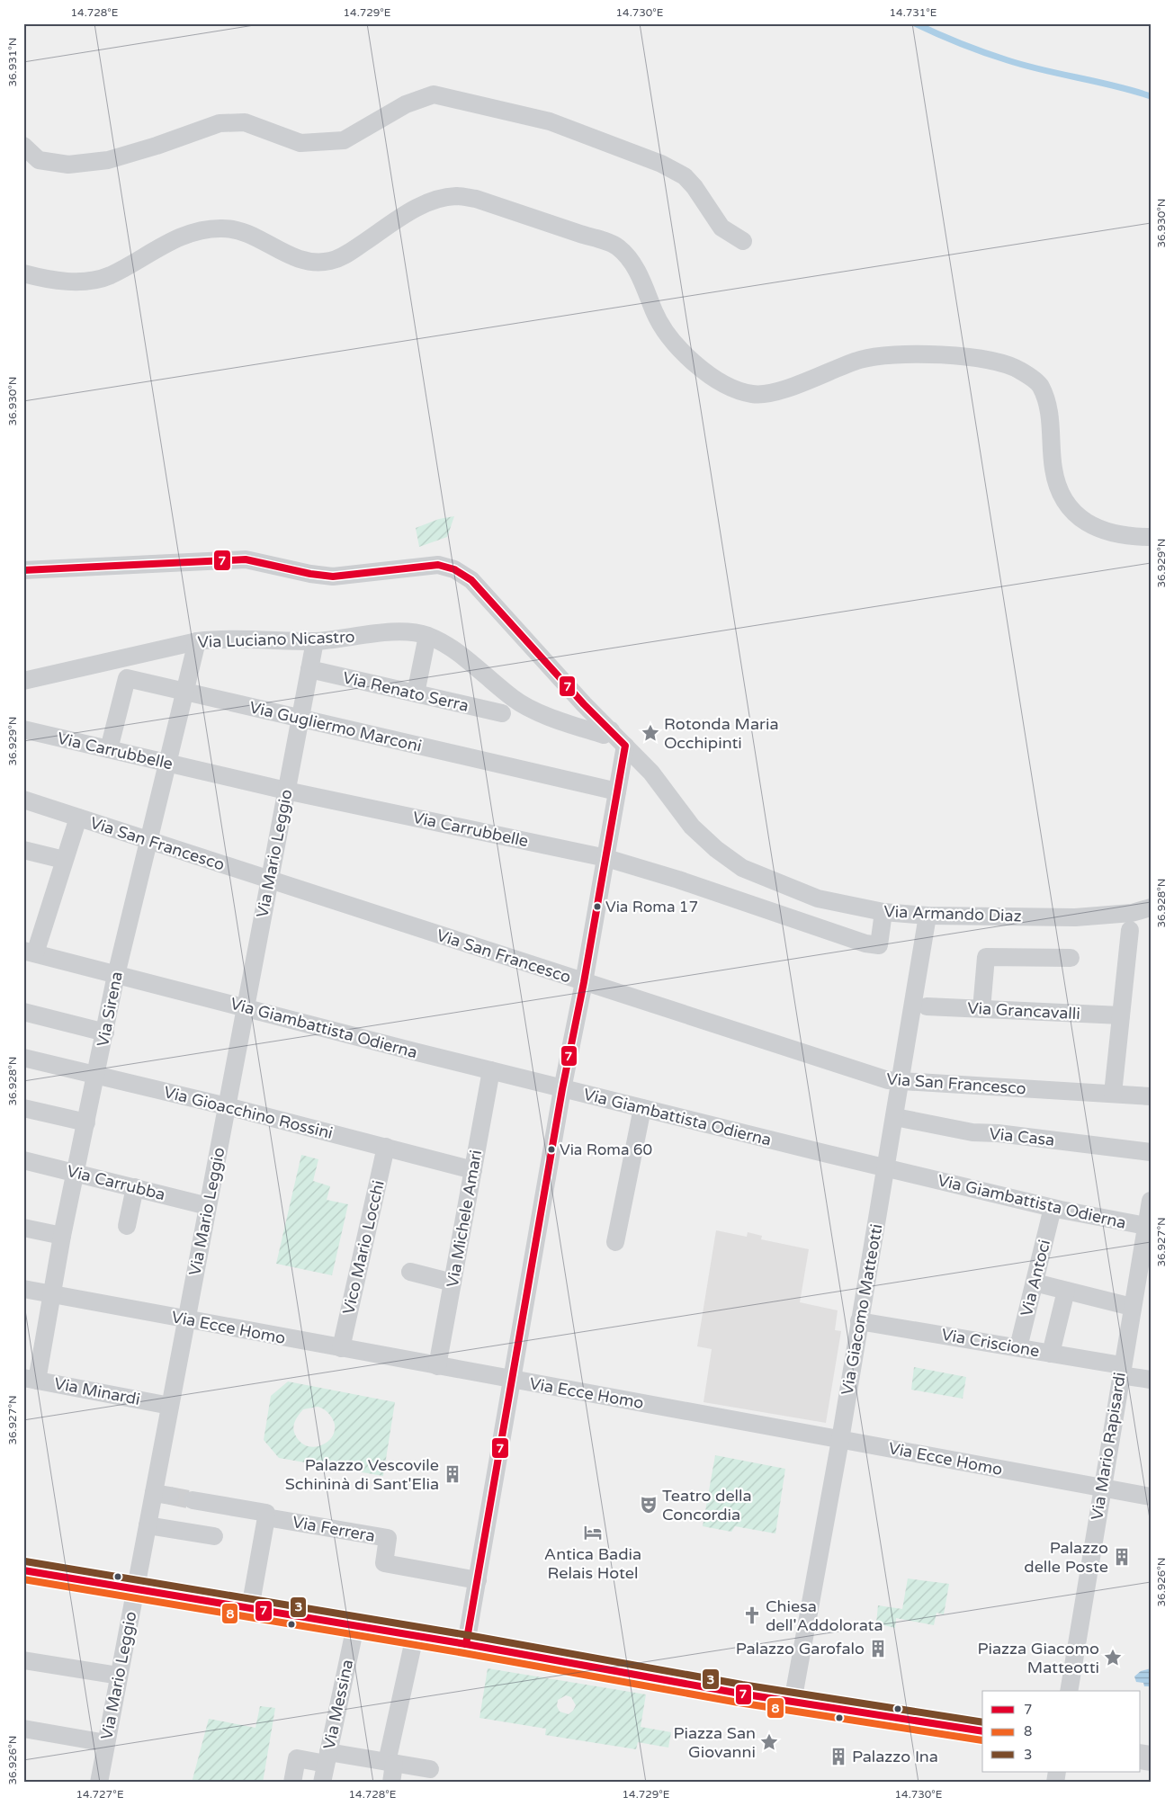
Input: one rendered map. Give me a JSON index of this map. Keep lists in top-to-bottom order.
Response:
{
  "streets": {
    "street": [
      "Via Luciano Nicastro",
      "Via Renato Serra",
      "Via Gugliermo Marconi",
      "Via Carrubbelle",
      "Via San Francesco",
      "Via Mario Leggio",
      "Via Armando Diaz",
      "Via Sirena",
      "Via Grancavalli",
      "Via Giambattista Odierna",
      "Via Gioacchino Rossini",
      "Via Casa",
      "Via Carrubba",
      "Via Michele Amari",
      "Vico Mario Locchi",
      "Via Antoci",
      "Via Giacomo Matteotti",
      "Via Ecce Homo",
      "Via Criscione",
      "Via Minardi",
      "Via Mario Rapisardi",
      "Via Ferrera",
      "Via Messina"
    ]
  },
  "crossings": [
    ["Via Luciano Nicastro", "Via Mario Leggio"],
    ["Via Luciano Nicastro", "Via Armando Diaz"],
    ["Via Luciano Nicastro", "Via Sirena"],
    ["Via Renato Serra", "Via Mario Leggio"],
    ["Via Gugliermo Marconi", "Via Carrubbelle"],
    ["Via Gugliermo Marconi", "Via Mario Leggio"],
    ["Via Gugliermo Marconi", "Via Sirena"],
    ["Via Carrubbelle", "Via Mario Leggio"],
    ["Via Carrubbelle", "Via Armando Diaz"],
    ["Via Carrubbelle", "Via Sirena"],
    ["Via San Francesco", "Via Mario Leggio"],
    ["Via San Francesco", "Via Sirena"],
    ["Via San Francesco", "Via Giacomo Matteotti"],
    ["Via Mario Leggio", "Via Giambattista Odierna"],
    ["Via Mario Leggio", "Via Gioacchino Rossini"],
    ["Via Mario Leggio", "Via Carrubba"],
    ["Via Mario Leggio", "Via Ecce Homo"],
    ["Via Mario Leggio", "Via Minardi"],
    ["Via Armando Diaz", "Via Giacomo Matteotti"],
    ["Via Sirena", "Via Giambattista Odierna"],
    ["Via Sirena", "Via Gioacchino Rossini"],
    ["Via Sirena", "Via Carrubba"],
    ["Via Sirena", "Via Ecce Homo"],
    ["Via Sirena", "Via Minardi"],
    ["Via Giambattista Odierna", "Via Michele Amari"],
    ["Via Giambattista Odierna", "Via Antoci"],
    ["Via Giambattista Odierna", "Via Giacomo Matteotti"],
    ["Via Giambattista Odierna", "Via Mario Rapisardi"],
    ["Via Gioacchino Rossini", "Via Michele Amari"],
    ["Via Gioacchino Rossini", "Vico Mario Locchi"],
    ["Via Casa", "Via Giacomo Matteotti"],
    ["Via Michele Amari", "Via Ecce Homo"],
    ["Vico Mario Locchi", "Via Ecce Homo"],
    ["Via Antoci", "Via Criscione"],
    ["Via Giacomo Matteotti", "Via Ecce Homo"],
    ["Via Giacomo Matteotti", "Via Criscione"],
    ["Via Ecce Homo", "Via Mario Rapisardi"],
    ["Via Criscione", "Via Mario Rapisardi"]
  ],
  "places": {
    "place": ["Rotonda Maria Occhipinti", "Piazza Giacomo Matteotti", "Piazza San Giovanni"],
    "other": ["Via Roma 17", "Via Roma 60"],
    "building": [
      "Palazzo Vescovile Schininà di Sant'Elia",
      "Palazzo delle Poste",
      "Palazzo Garofalo",
      "Palazzo Ina"
    ],
    "theatre": ["Teatro della Concordia"],
    "hotel": ["Antica Badia Relais Hotel"],
    "church": ["Chiesa dell'Addolorata"]
  },
  "lines": ["transit line 7", "transit line 3", "transit line 8"],
  "legend": ["7", "8", "3"],
  "coordinates": [
    "14.728°E",
    "14.729°E",
    "14.730°E",
    "14.731°E",
    "36.931°N",
    "36.930°N",
    "36.929°N",
    "36.928°N",
    "36.927°N",
    "36.926°N",
    "14.727°E"
  ]
}
